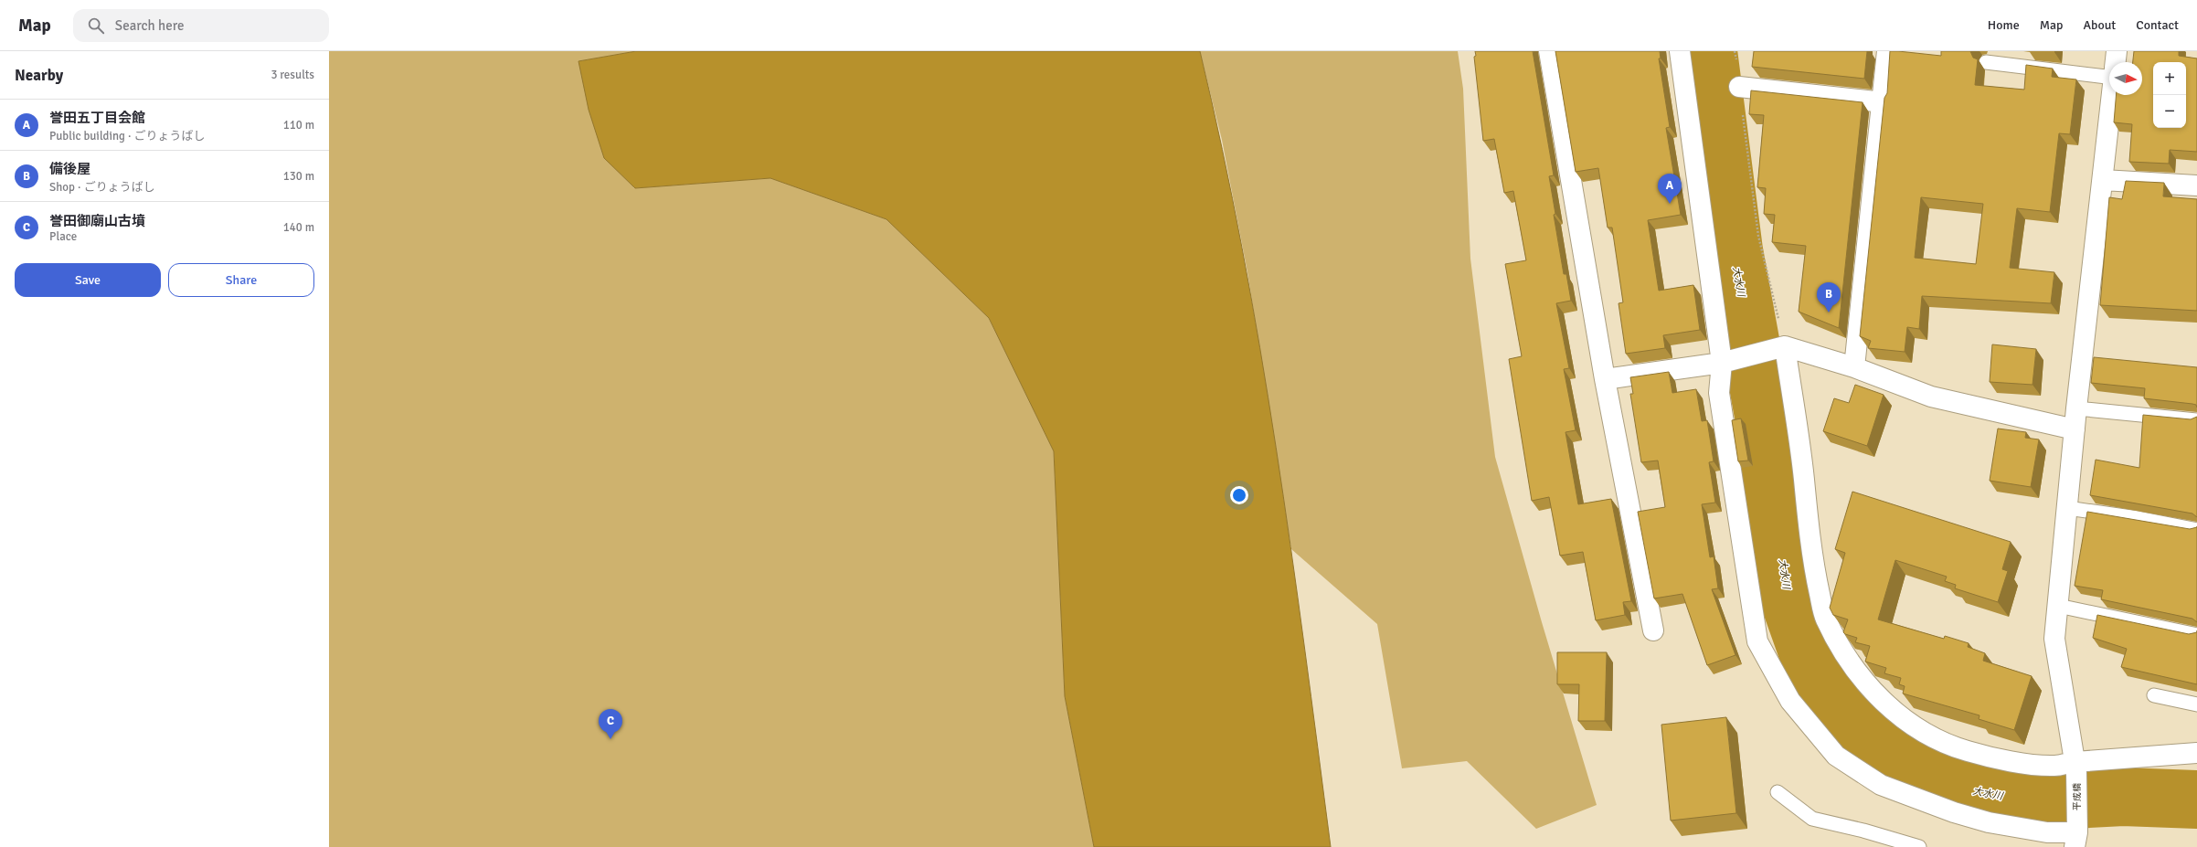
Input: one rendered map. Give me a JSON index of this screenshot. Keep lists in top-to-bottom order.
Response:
{
  "streets": {
    "street": ["平成橋"]
  },
  "water": ["大水川"],
  "north": "right",
  "page": {
    "header": "Map",
    "search": "Search here",
    "nav": [
      "Home",
      "Map",
      "About",
      "Contact"
    ],
    "heading": ["Nearby", "3 results"],
    "map_buttons": ["+", "−"],
    "list": [
      {
        "mark": "A",
        "name": "誉田五丁目会館",
        "note": "Public building · ごりょうばし",
        "value": "110 m"
      },
      {
        "mark": "B",
        "name": "備後屋",
        "note": "Shop · ごりょうばし",
        "value": "130 m"
      },
      {
        "mark": "C",
        "name": "誉田御廟山古墳",
        "note": "Place",
        "value": "140 m"
      }
    ],
    "pins": ["A", "B", "C"],
    "buttons": ["Save", "Share"]
  }
}
